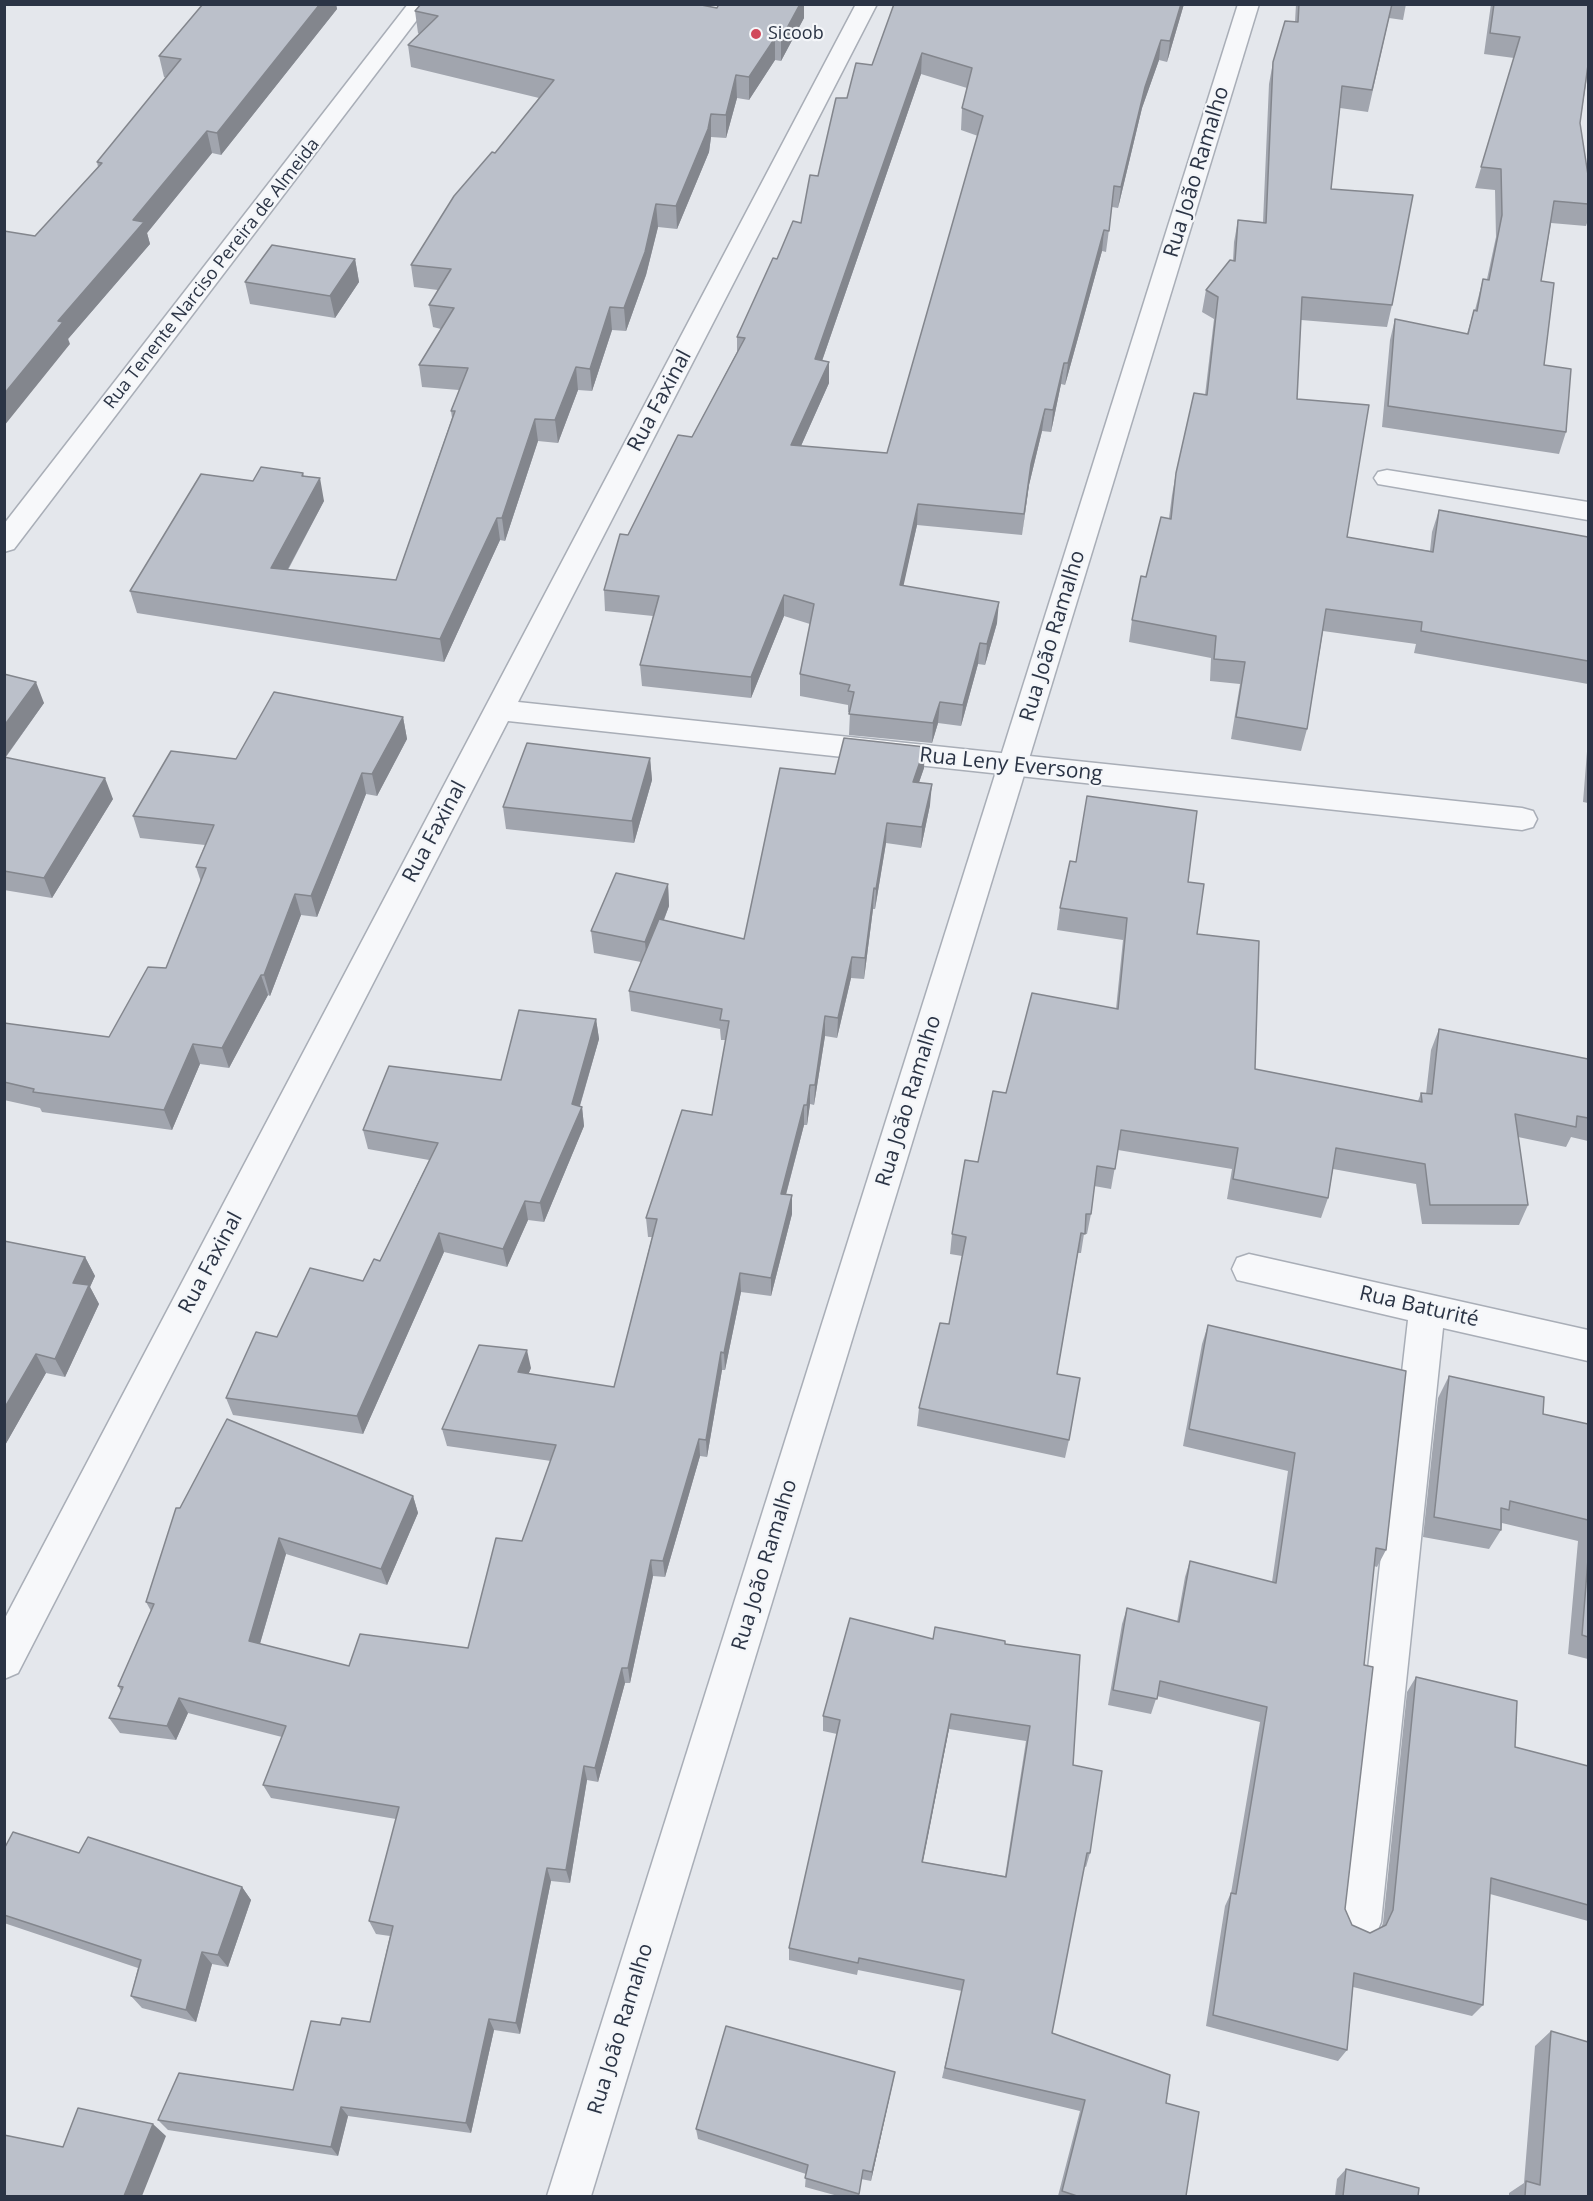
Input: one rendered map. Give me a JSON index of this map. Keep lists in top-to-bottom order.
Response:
{
  "streets": {
    "street": [
      "Rua João Ramalho",
      "Rua Tenente Narciso Pereira de Almeida",
      "Rua Faxinal",
      "Rua Leny Eversong",
      "Rua Baturité"
    ]
  },
  "crossings": [
    ["Rua João Ramalho", "Rua Leny Eversong"],
    ["Rua Faxinal", "Rua Leny Eversong"]
  ],
  "places": ["Sicoob"]
}
